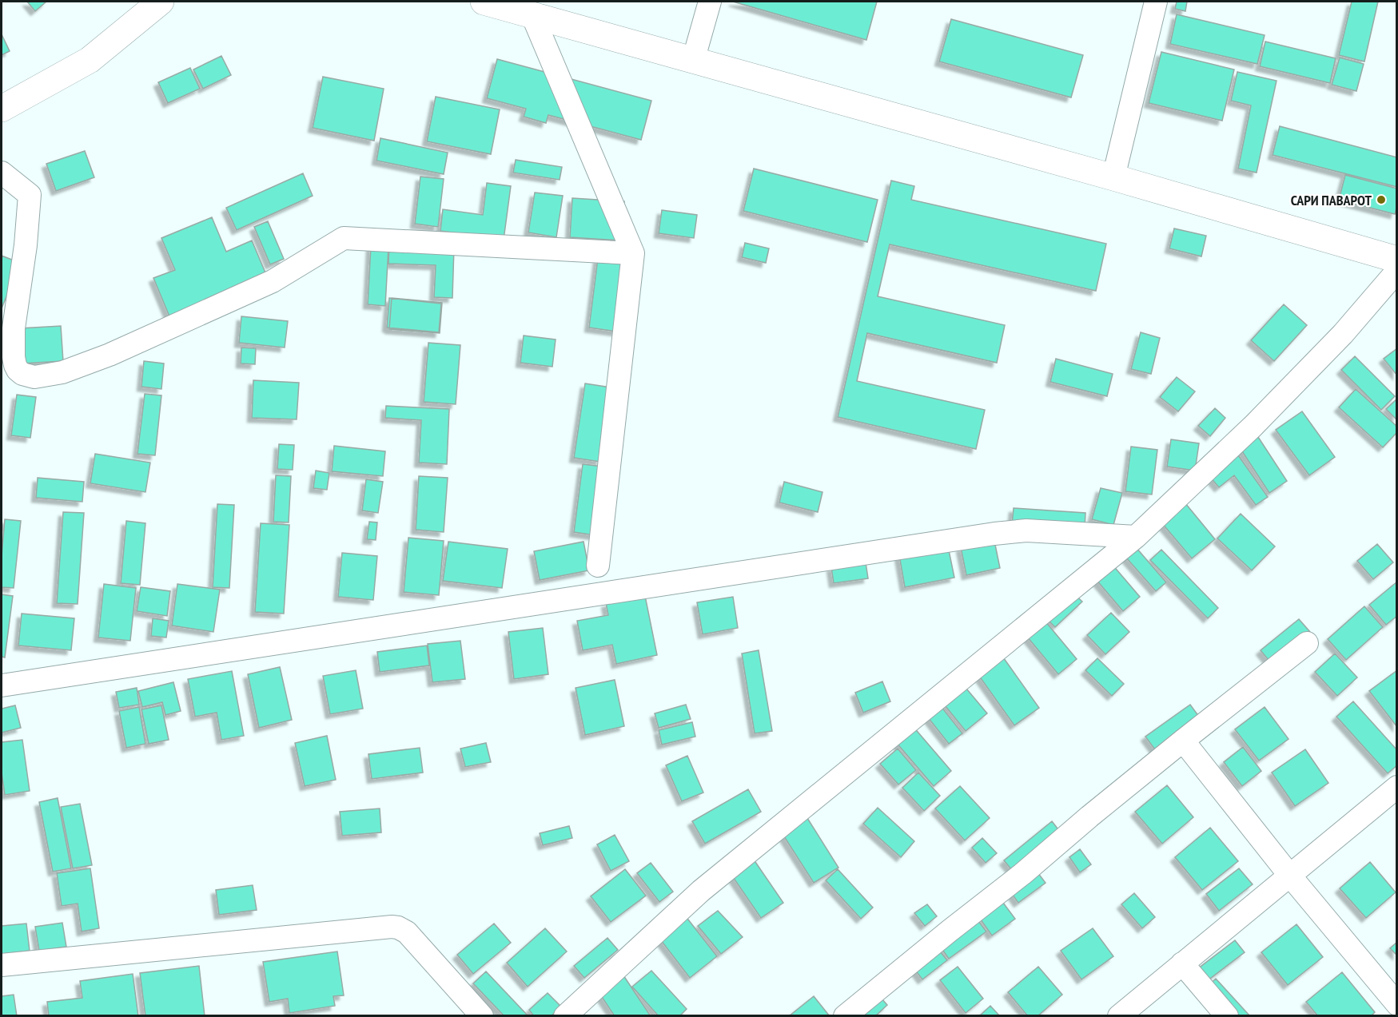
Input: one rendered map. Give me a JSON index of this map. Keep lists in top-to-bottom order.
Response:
{
  "places": ["САРИ ПАВАРОТ"]
}
